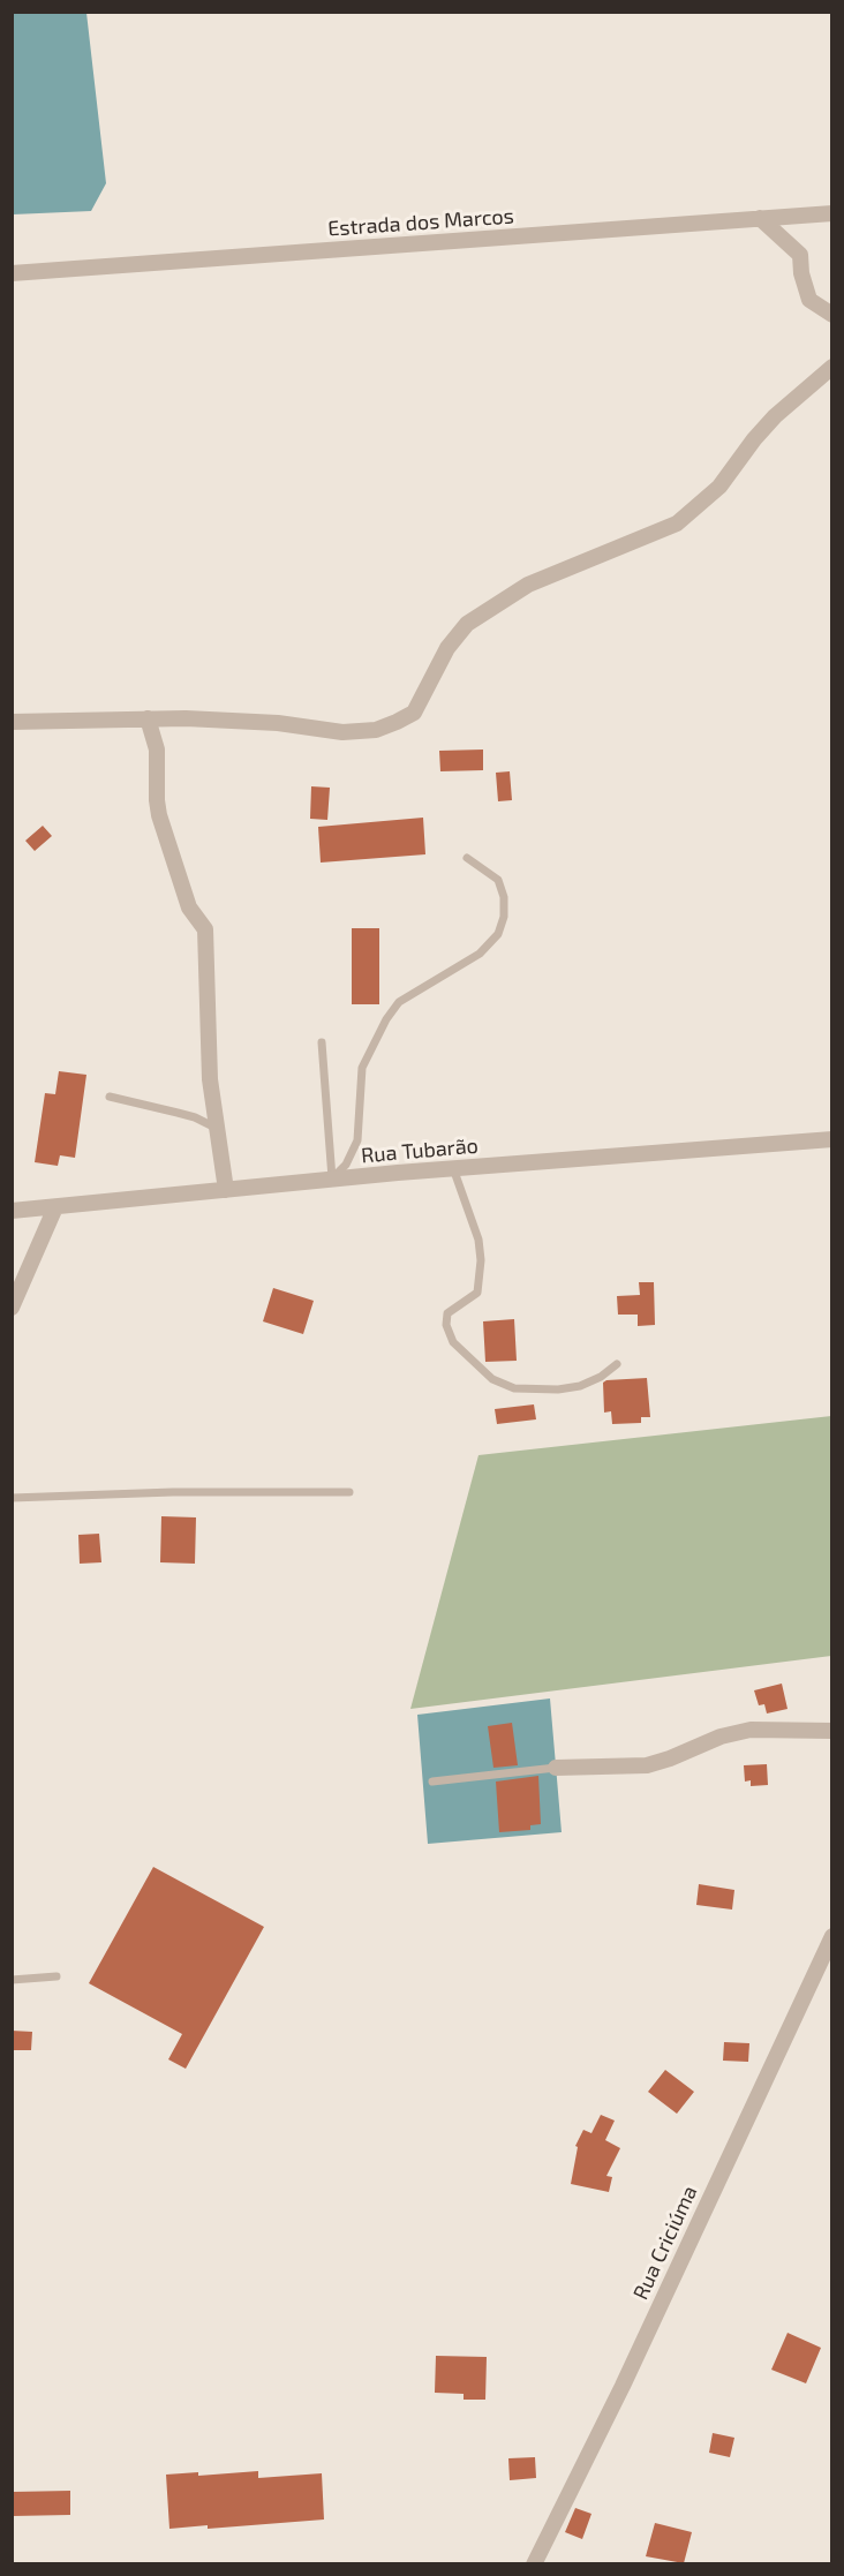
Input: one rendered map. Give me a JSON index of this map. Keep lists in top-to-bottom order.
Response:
{
  "streets": {
    "street": ["Estrada dos Marcos", "Rua Tubarão", "Rua Criciúma"]
  }
}
